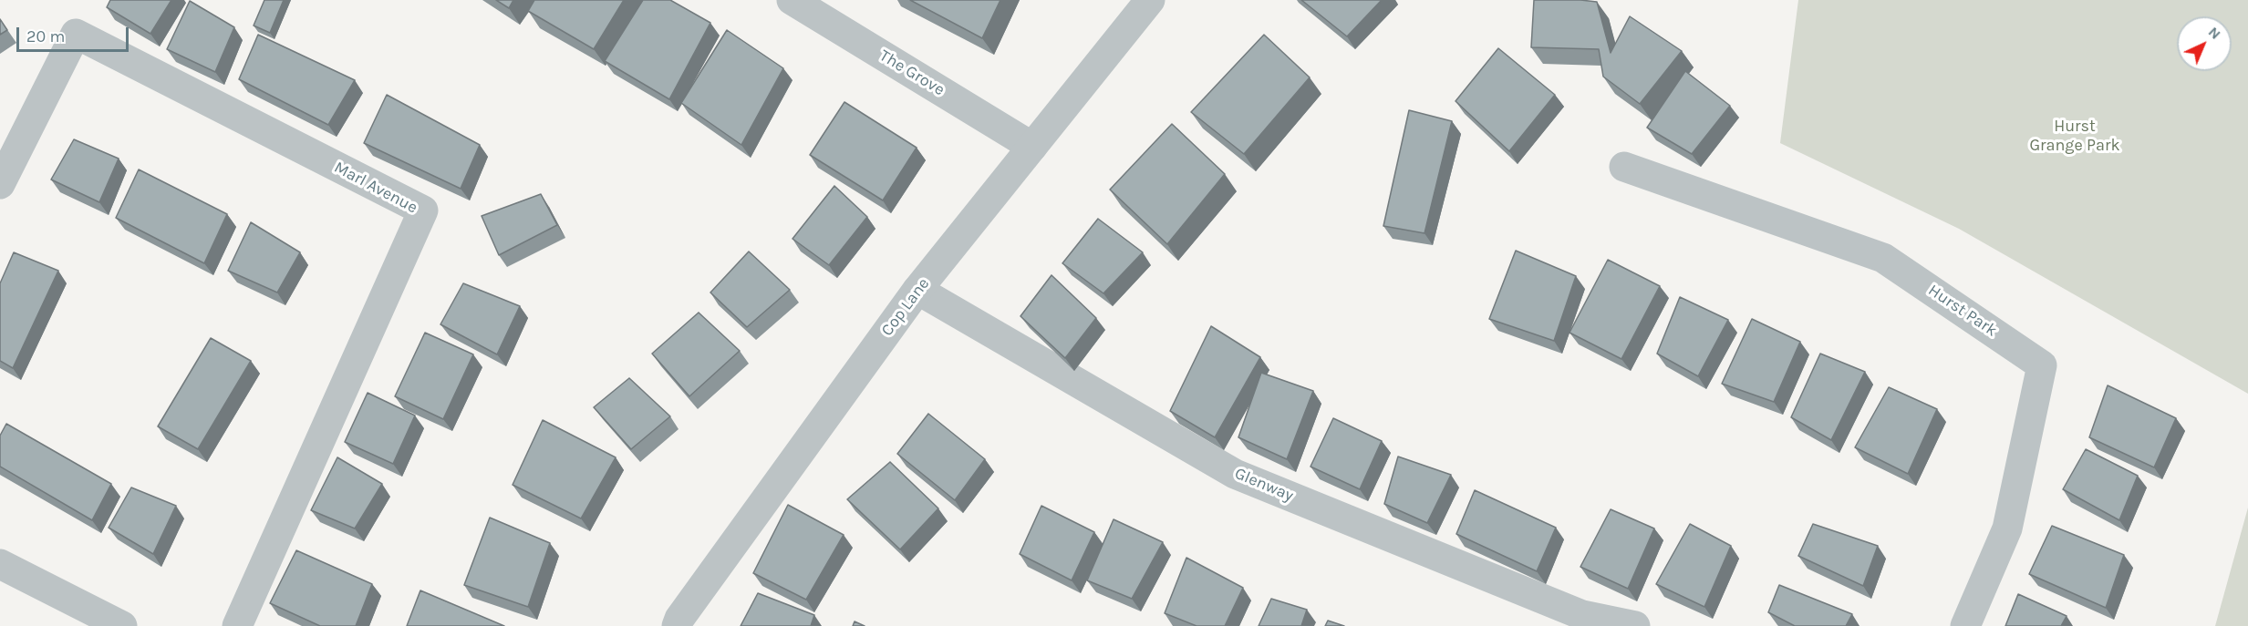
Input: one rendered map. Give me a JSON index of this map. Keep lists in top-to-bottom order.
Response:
{
  "streets": {
    "street": [
      "The Grove",
      "Marl Avenue",
      "Cop Lane",
      "Hurst Park",
      "Glenway"
    ]
  },
  "crossings": [
    ["The Grove", "Cop Lane"],
    ["Cop Lane", "Glenway"]
  ],
  "parks": ["Hurst Grange Park"],
  "scale_bar": "20 m",
  "north": "top right"
}
